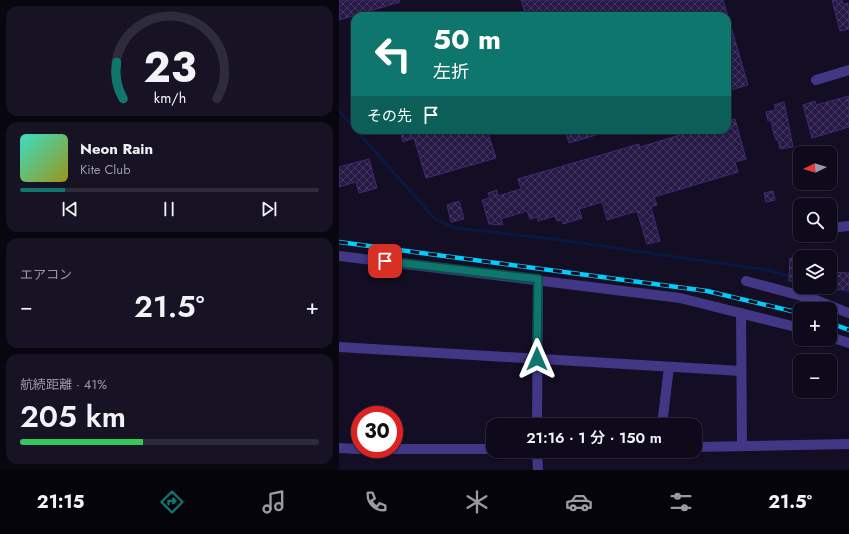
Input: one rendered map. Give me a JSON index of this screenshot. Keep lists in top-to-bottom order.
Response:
{
  "north": "left",
  "page": {
    "turn": ["50 m", "左折"],
    "then": "その先",
    "song": ["Neon Rain", "Kite Club"],
    "map_buttons": ["+", "−"],
    "tile": [
      "エアコン",
      ["航続距離 · 41%", "205 km"]
    ],
    "heat": ["−", "21.5°", "+"],
    "limit": "30",
    "trip": "21:16 · 1 分 · 150 m",
    "tabs": ["21:15", "21.5°"],
    "gauge": ["23", "km/h"]
  }
}
